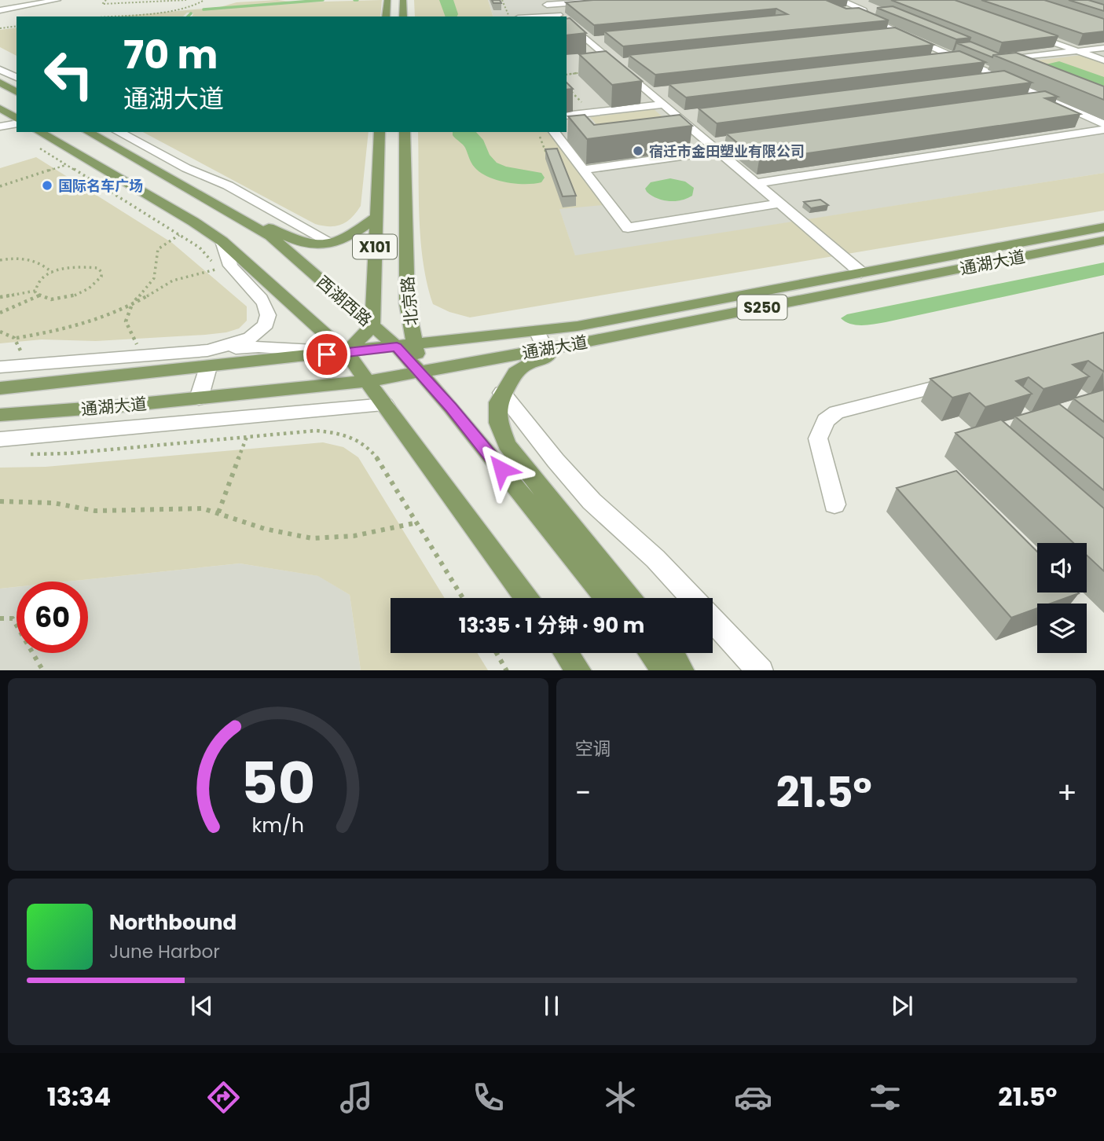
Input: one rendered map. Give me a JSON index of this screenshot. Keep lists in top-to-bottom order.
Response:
{
  "streets": {
    "main road": [
      "X101",
      "通湖大道",
      "西湖西路",
      "北京路",
      "S250"
    ]
  },
  "crossings": [
    ["通湖大道", "西湖西路"],
    ["通湖大道", "北京路"],
    ["西湖西路", "北京路"]
  ],
  "places": ["宿迁市金田塑业有限公司", "国际名车广场"],
  "page": {
    "turn": ["70 m", "通湖大道"],
    "limit": "60",
    "trip": "13:35 · 1 分钟 · 90 m",
    "tile": "空调",
    "heat": ["−", "21.5°", "+"],
    "song": ["Northbound", "June Harbor"],
    "tabs": ["13:34", "21.5°"],
    "gauge": ["50", "km/h"]
  }
}
